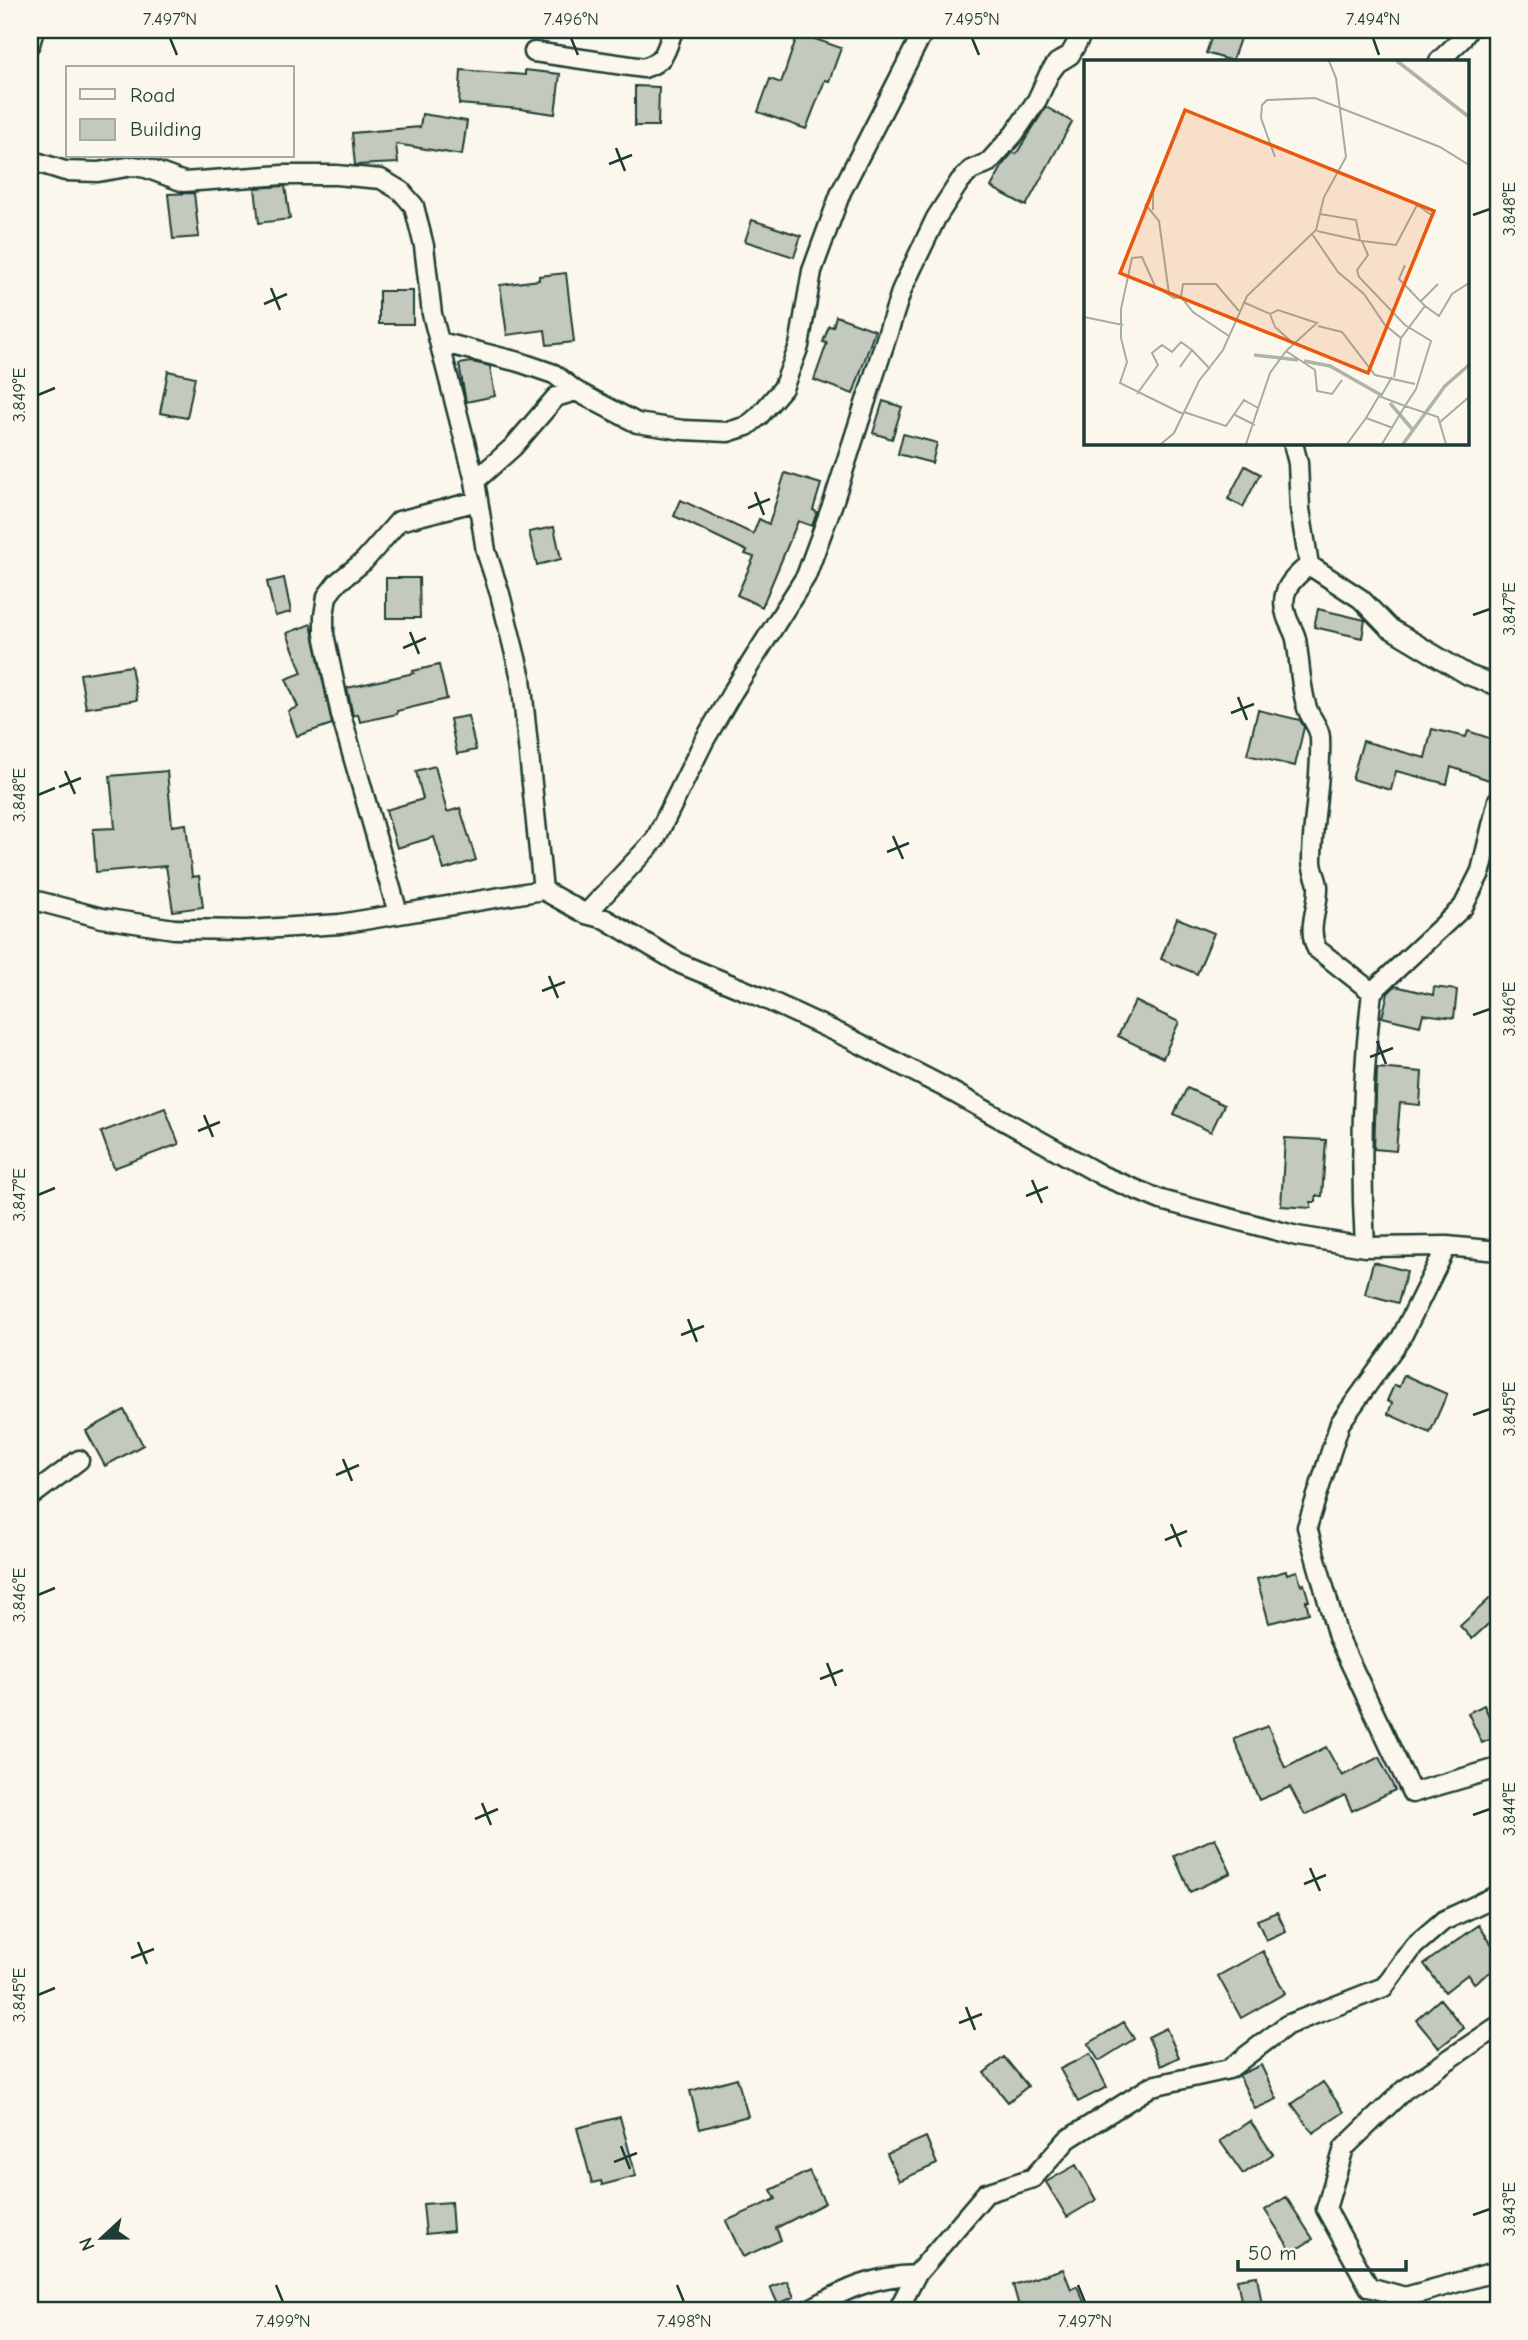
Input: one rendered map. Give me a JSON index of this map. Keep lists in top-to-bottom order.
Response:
{
  "legend": ["Road", "Building"],
  "scale_bar": "50 m",
  "north": "left",
  "coordinates": [
    "7.497°N",
    "7.496°N",
    "7.495°N",
    "7.494°N",
    "3.848°E",
    "3.849°E",
    "3.847°E",
    "3.846°E",
    "3.845°E",
    "3.844°E",
    "3.843°E",
    "7.499°N",
    "7.498°N"
  ]
}
